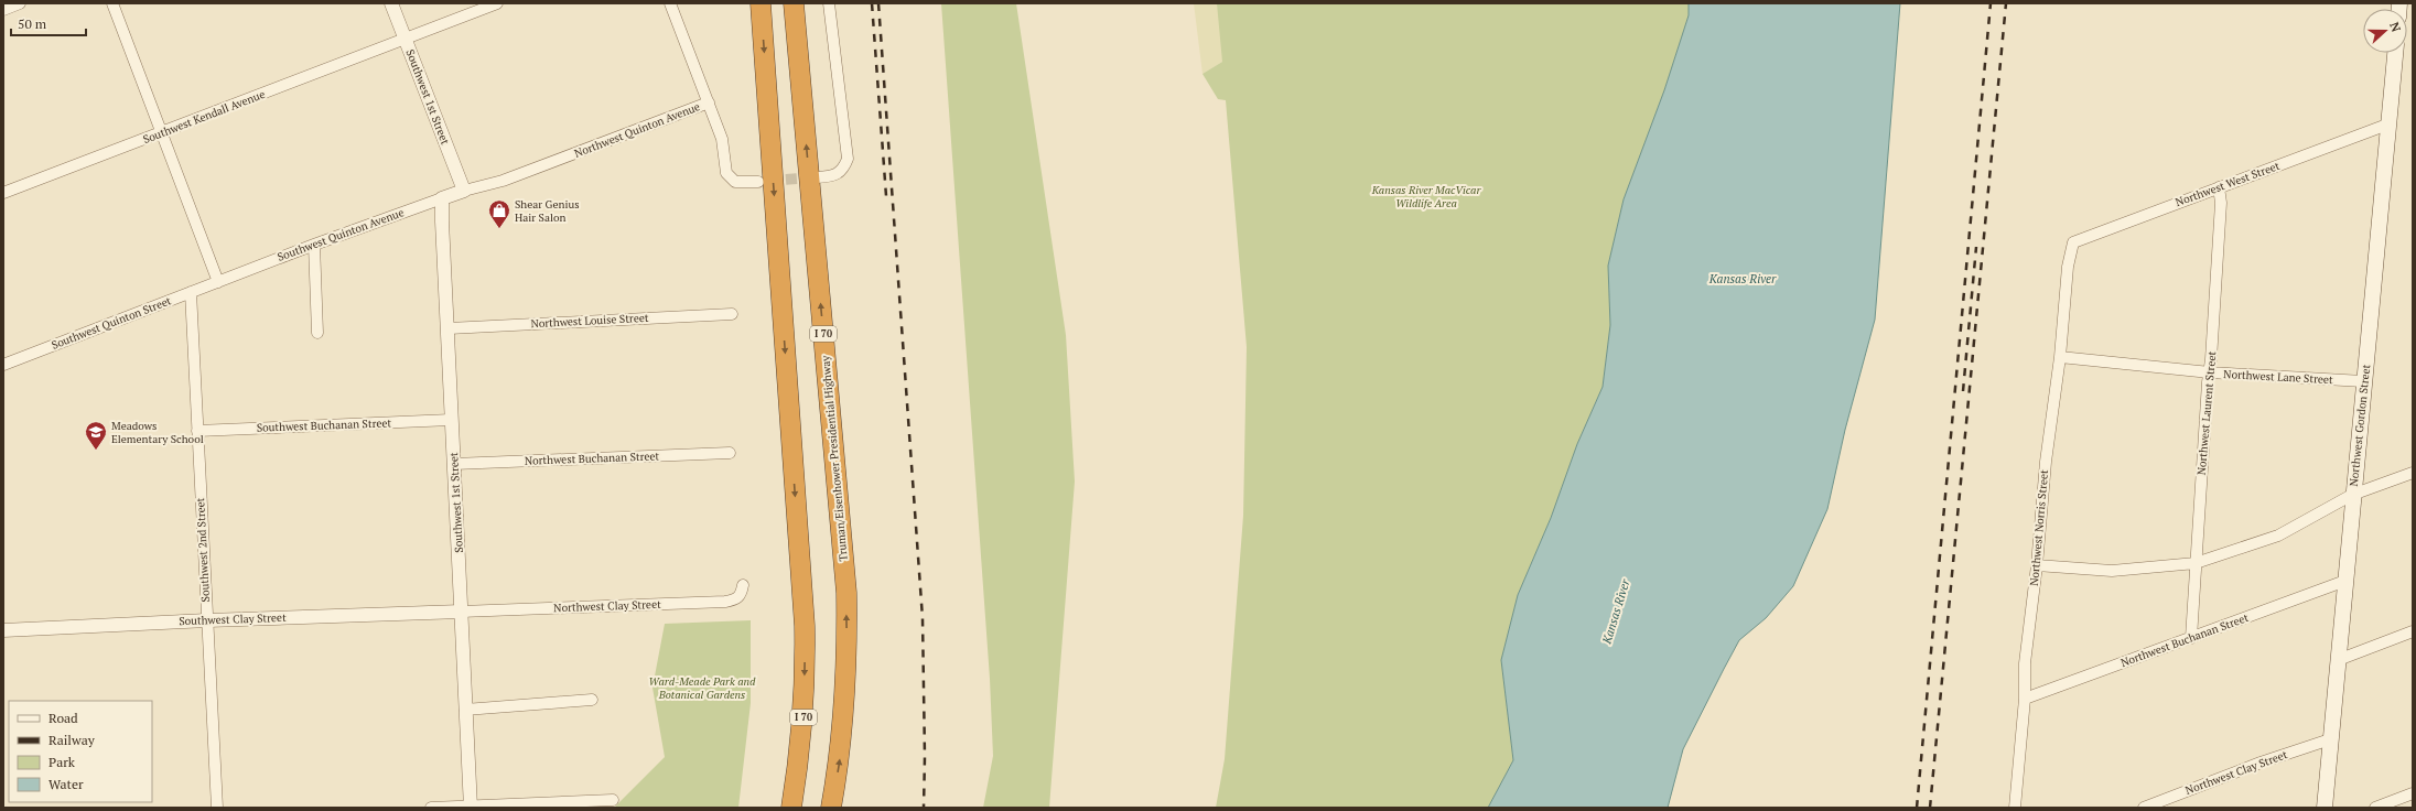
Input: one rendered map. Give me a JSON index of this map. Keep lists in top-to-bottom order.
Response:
{
  "streets": {
    "highway": ["I 70", "Truman/Eisenhower Presidential Highway"],
    "main road": ["Northwest Gordon Street"],
    "street": [
      "Southwest 1st Street",
      "Southwest Kendall Avenue",
      "Northwest Quinton Avenue",
      "Northwest West Street",
      "Southwest Quinton Avenue",
      "Northwest Louise Street",
      "Southwest Quinton Street",
      "Northwest Lane Street",
      "Northwest Laurent Street",
      "Southwest Buchanan Street",
      "Northwest Buchanan Street",
      "Northwest Norris Street",
      "Southwest 2nd Street",
      "Northwest Clay Street",
      "Southwest Clay Street"
    ]
  },
  "crossings": [
    ["Southwest 1st Street", "Southwest Kendall Avenue"],
    ["Southwest 1st Street", "Northwest Quinton Avenue"],
    ["Southwest 1st Street", "Southwest Quinton Avenue"],
    ["Southwest 1st Street", "Northwest Louise Street"],
    ["Southwest 1st Street", "Southwest Buchanan Street"],
    ["Southwest 1st Street", "Northwest Buchanan Street"],
    ["Southwest 1st Street", "Northwest Clay Street"],
    ["Southwest 1st Street", "Southwest Clay Street"],
    ["Northwest Quinton Avenue", "Southwest Quinton Avenue"],
    ["Northwest West Street", "Northwest Laurent Street"],
    ["Northwest West Street", "Northwest Gordon Street"],
    ["Northwest West Street", "Northwest Norris Street"],
    ["Southwest Quinton Avenue", "Southwest Quinton Street"],
    ["Southwest Quinton Street", "Southwest 2nd Street"],
    ["Northwest Lane Street", "Northwest Laurent Street"],
    ["Northwest Lane Street", "Northwest Gordon Street"],
    ["Northwest Lane Street", "Northwest Norris Street"],
    ["Northwest Laurent Street", "Northwest Buchanan Street"],
    ["Southwest Buchanan Street", "Southwest 2nd Street"],
    ["Northwest Gordon Street", "Northwest Buchanan Street"],
    ["Northwest Gordon Street", "Northwest Clay Street"],
    ["Northwest Buchanan Street", "Northwest Norris Street"],
    ["Southwest 2nd Street", "Southwest Clay Street"],
    ["Northwest Clay Street", "Southwest Clay Street"]
  ],
  "water": ["Kansas River"],
  "parks": ["Kansas River MacVicar Wildlife Area", "Ward-Meade Park and Botanical Gardens"],
  "places": {
    "shop": ["Shear Genius Hair Salon"],
    "school or university": ["Meadows Elementary School"]
  },
  "legend": [
    "Road",
    "Railway",
    "Park",
    "Water"
  ],
  "scale_bar": "50 m",
  "north": "right"
}
